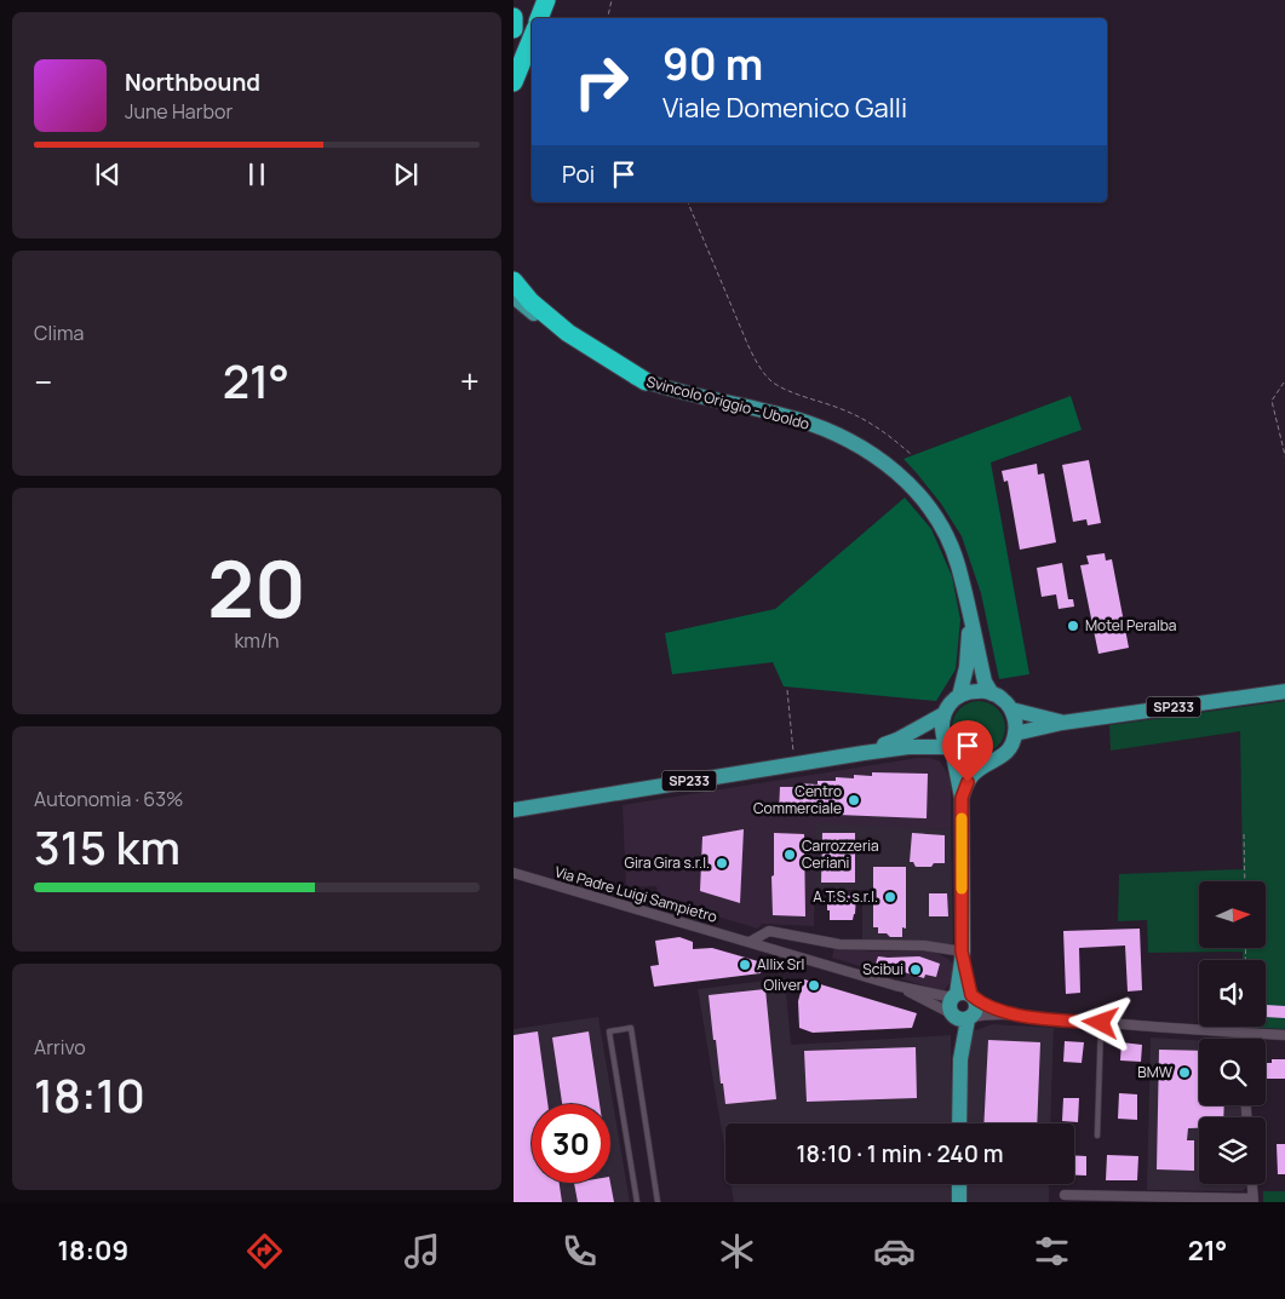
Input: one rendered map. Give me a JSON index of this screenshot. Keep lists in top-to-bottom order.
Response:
{
  "streets": {
    "main road": ["Svincolo Origgio - Uboldo", "SP233"],
    "street": ["Via Padre Luigi Sampietro"]
  },
  "crossings": [
    ["Svincolo Origgio - Uboldo", "SP233"]
  ],
  "places": [
    "Motel Peralba",
    "Centro Commerciale",
    "Carrozzeria Ceriani",
    "Gira Gira s.r.l.",
    "A.T.S. s.r.l.",
    "Allix Srl",
    "Scibui",
    "Oliver",
    "BMW"
  ],
  "north": "right",
  "page": {
    "turn": ["90 m", "Viale Domenico Galli"],
    "song": ["Northbound", "June Harbor"],
    "then": "Poi",
    "tile": [
      "Clima",
      ["20", "km/h"],
      ["Autonomia · 63%", "315 km"],
      ["Arrivo", "18:10"]
    ],
    "heat": ["−", "21°", "+"],
    "limit": "30",
    "trip": "18:10 · 1 min · 240 m",
    "tabs": ["18:09", "21°"]
  }
}
